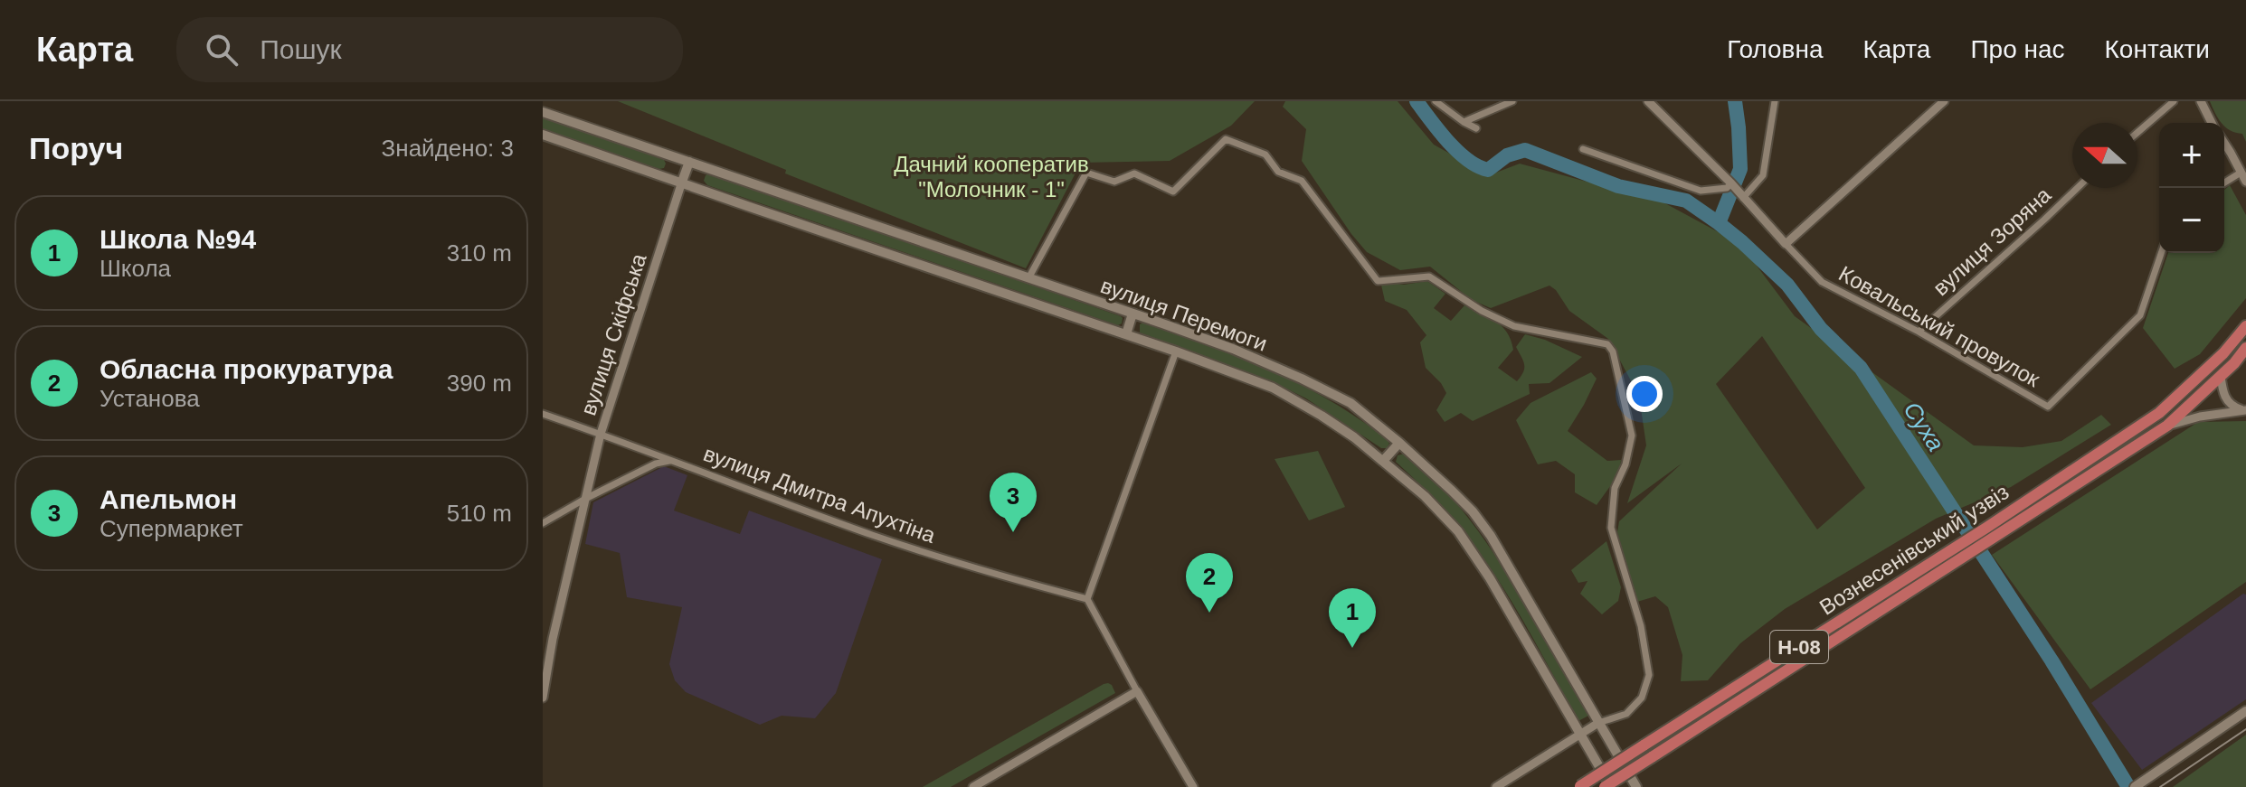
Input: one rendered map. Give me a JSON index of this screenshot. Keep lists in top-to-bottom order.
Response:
{
  "streets": {
    "main road": ["вулиця Перемоги", "Вознесенівський узвіз", "Н-08"],
    "street": [
      "вулиця Зоряна",
      "Ковальський провулок",
      "вулиця Скіфська",
      "вулиця Дмитра Апухтіна"
    ]
  },
  "crossings": [
    ["вулиця Зоряна", "Ковальський провулок"],
    ["вулиця Перемоги", "вулиця Скіфська"],
    ["вулиця Скіфська", "вулиця Дмитра Апухтіна"],
    ["Вознесенівський узвіз", "Н-08"]
  ],
  "water": ["Суха"],
  "parks": ["Дачний кооператив \"Молочник - 1\""],
  "north": "left",
  "page": {
    "header": "Карта",
    "search": "Пошук",
    "nav": [
      "Головна",
      "Карта",
      "Про нас",
      "Контакти"
    ],
    "heading": ["Поруч", "Знайдено: 3"],
    "map_buttons": ["+", "−"],
    "list": [
      {
        "mark": "1",
        "name": "Школа №94",
        "note": "Школа",
        "value": "310 m"
      },
      {
        "mark": "2",
        "name": "Обласна прокуратура",
        "note": "Установа",
        "value": "390 m"
      },
      {
        "mark": "3",
        "name": "Апельмон",
        "note": "Супермаркет",
        "value": "510 m"
      }
    ],
    "pins": ["3", "2", "1"]
  }
}
